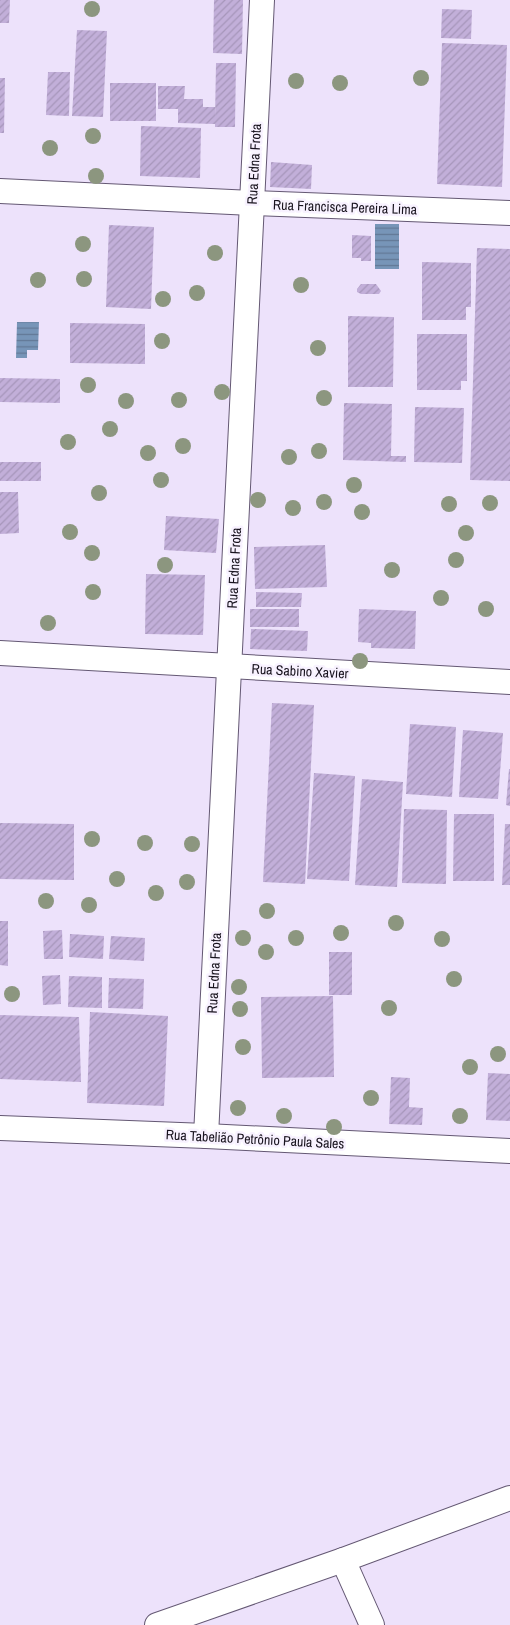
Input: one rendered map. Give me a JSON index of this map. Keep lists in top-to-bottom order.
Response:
{
  "streets": {
    "street": [
      "Rua Edna Frota",
      "Rua Francisca Pereira Lima",
      "Rua Sabino Xavier",
      "Rua Tabelião Petrônio Paula Sales"
    ]
  },
  "crossings": [
    ["Rua Edna Frota", "Rua Francisca Pereira Lima"],
    ["Rua Edna Frota", "Rua Sabino Xavier"],
    ["Rua Edna Frota", "Rua Tabelião Petrônio Paula Sales"]
  ]
}
